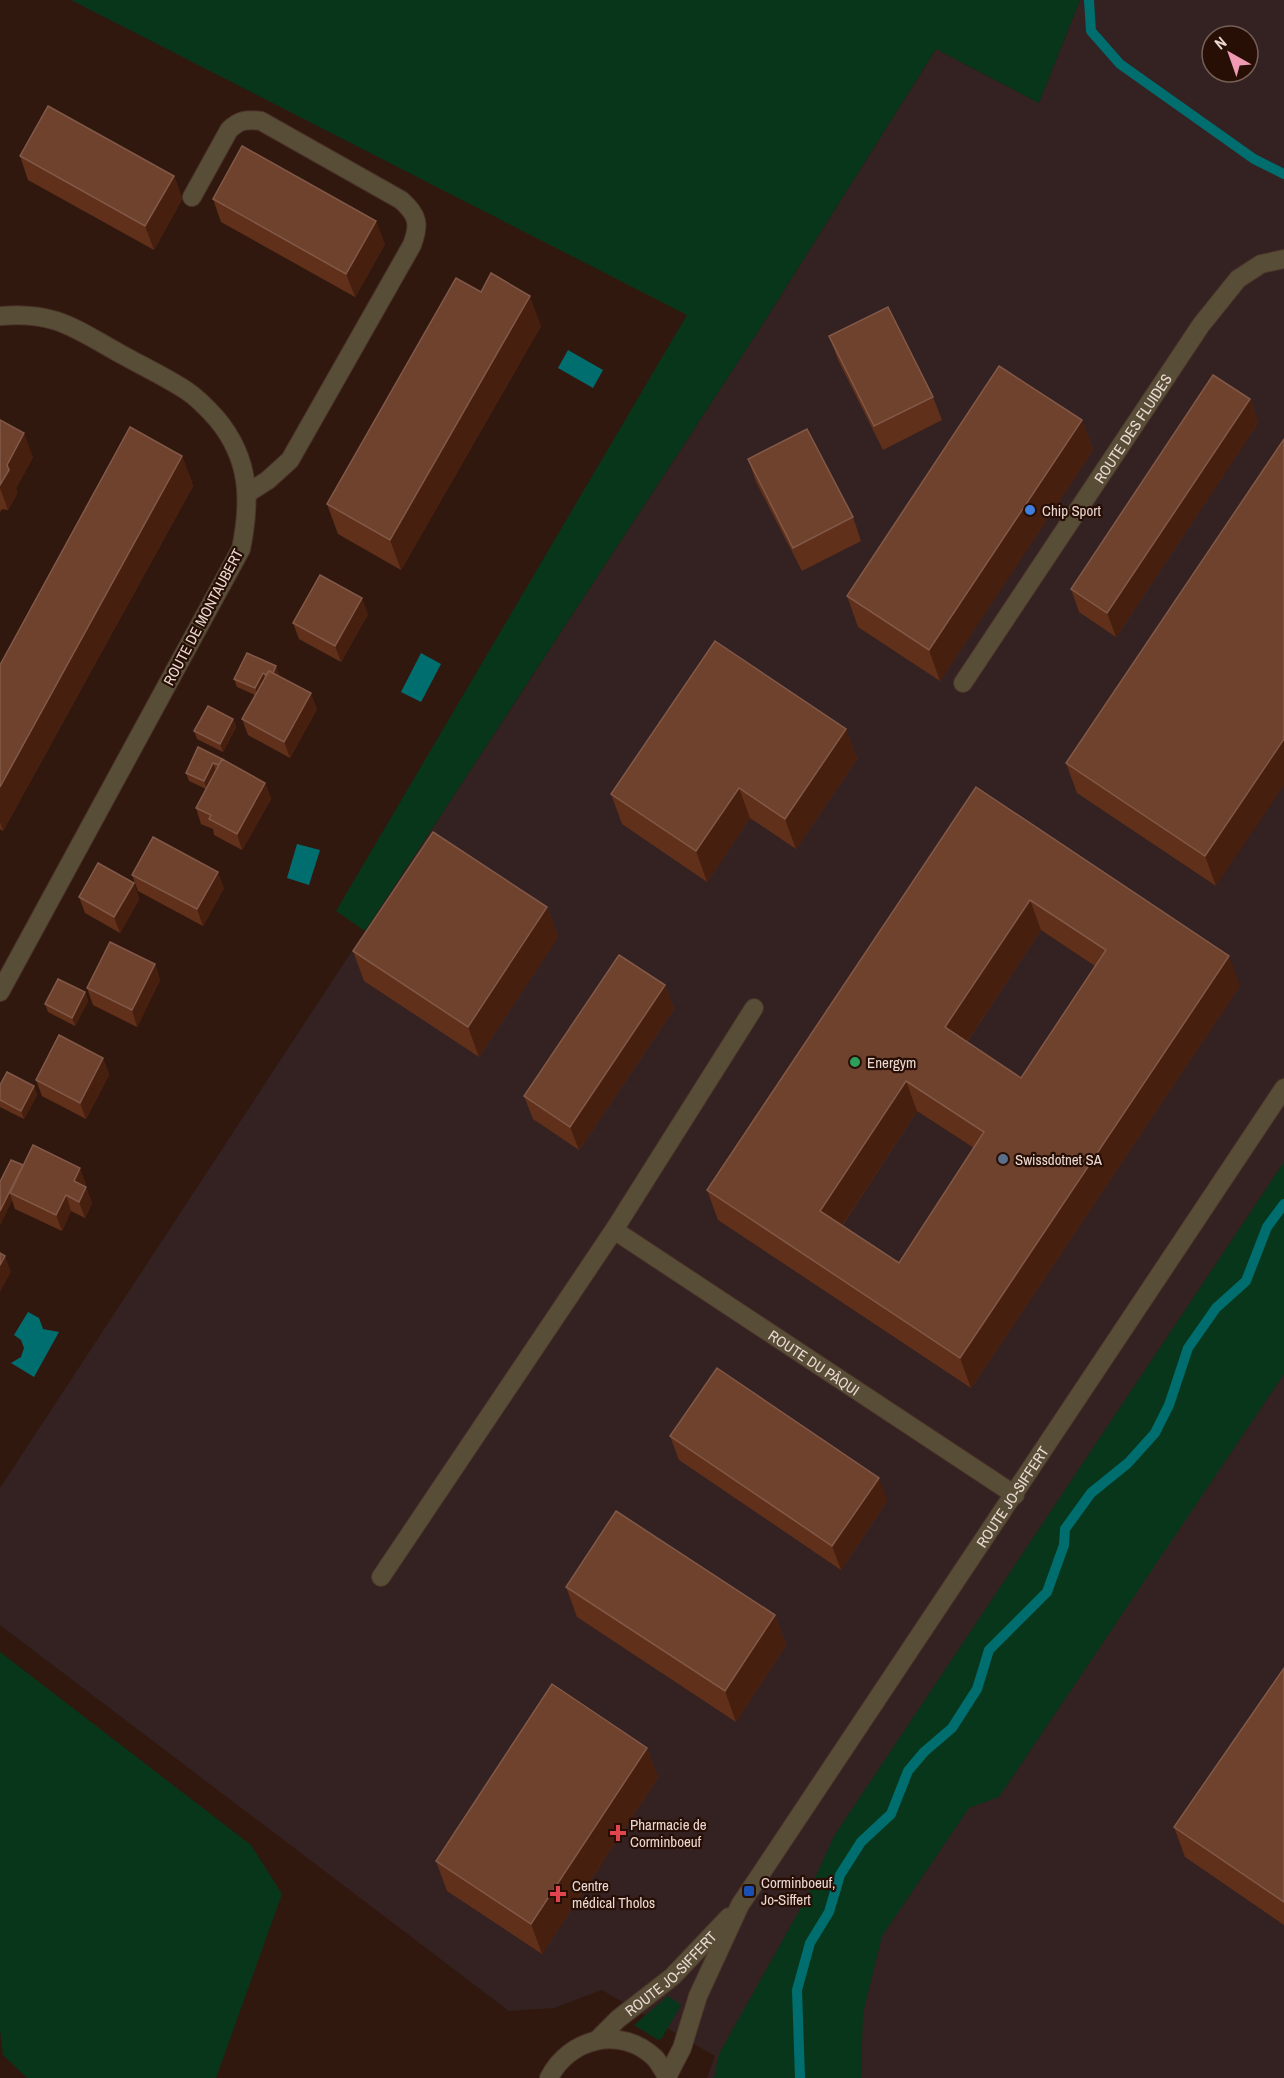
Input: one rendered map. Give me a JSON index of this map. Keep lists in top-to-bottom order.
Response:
{
  "streets": {
    "street": [
      "ROUTE DES FLUIDES",
      "ROUTE DE MONTAUBERT",
      "ROUTE DU PÂQUI",
      "ROUTE JO-SIFFERT"
    ]
  },
  "crossings": [
    ["ROUTE DU PÂQUI", "ROUTE JO-SIFFERT"]
  ],
  "places": {
    "other": ["Chip Sport", "Energym", "Swissdotnet SA"],
    "health": ["Pharmacie de Corminboeuf", "Centre médical Tholos"],
    "transit": ["Corminboeuf, Jo-Siffert"]
  },
  "north": "top left"
}
